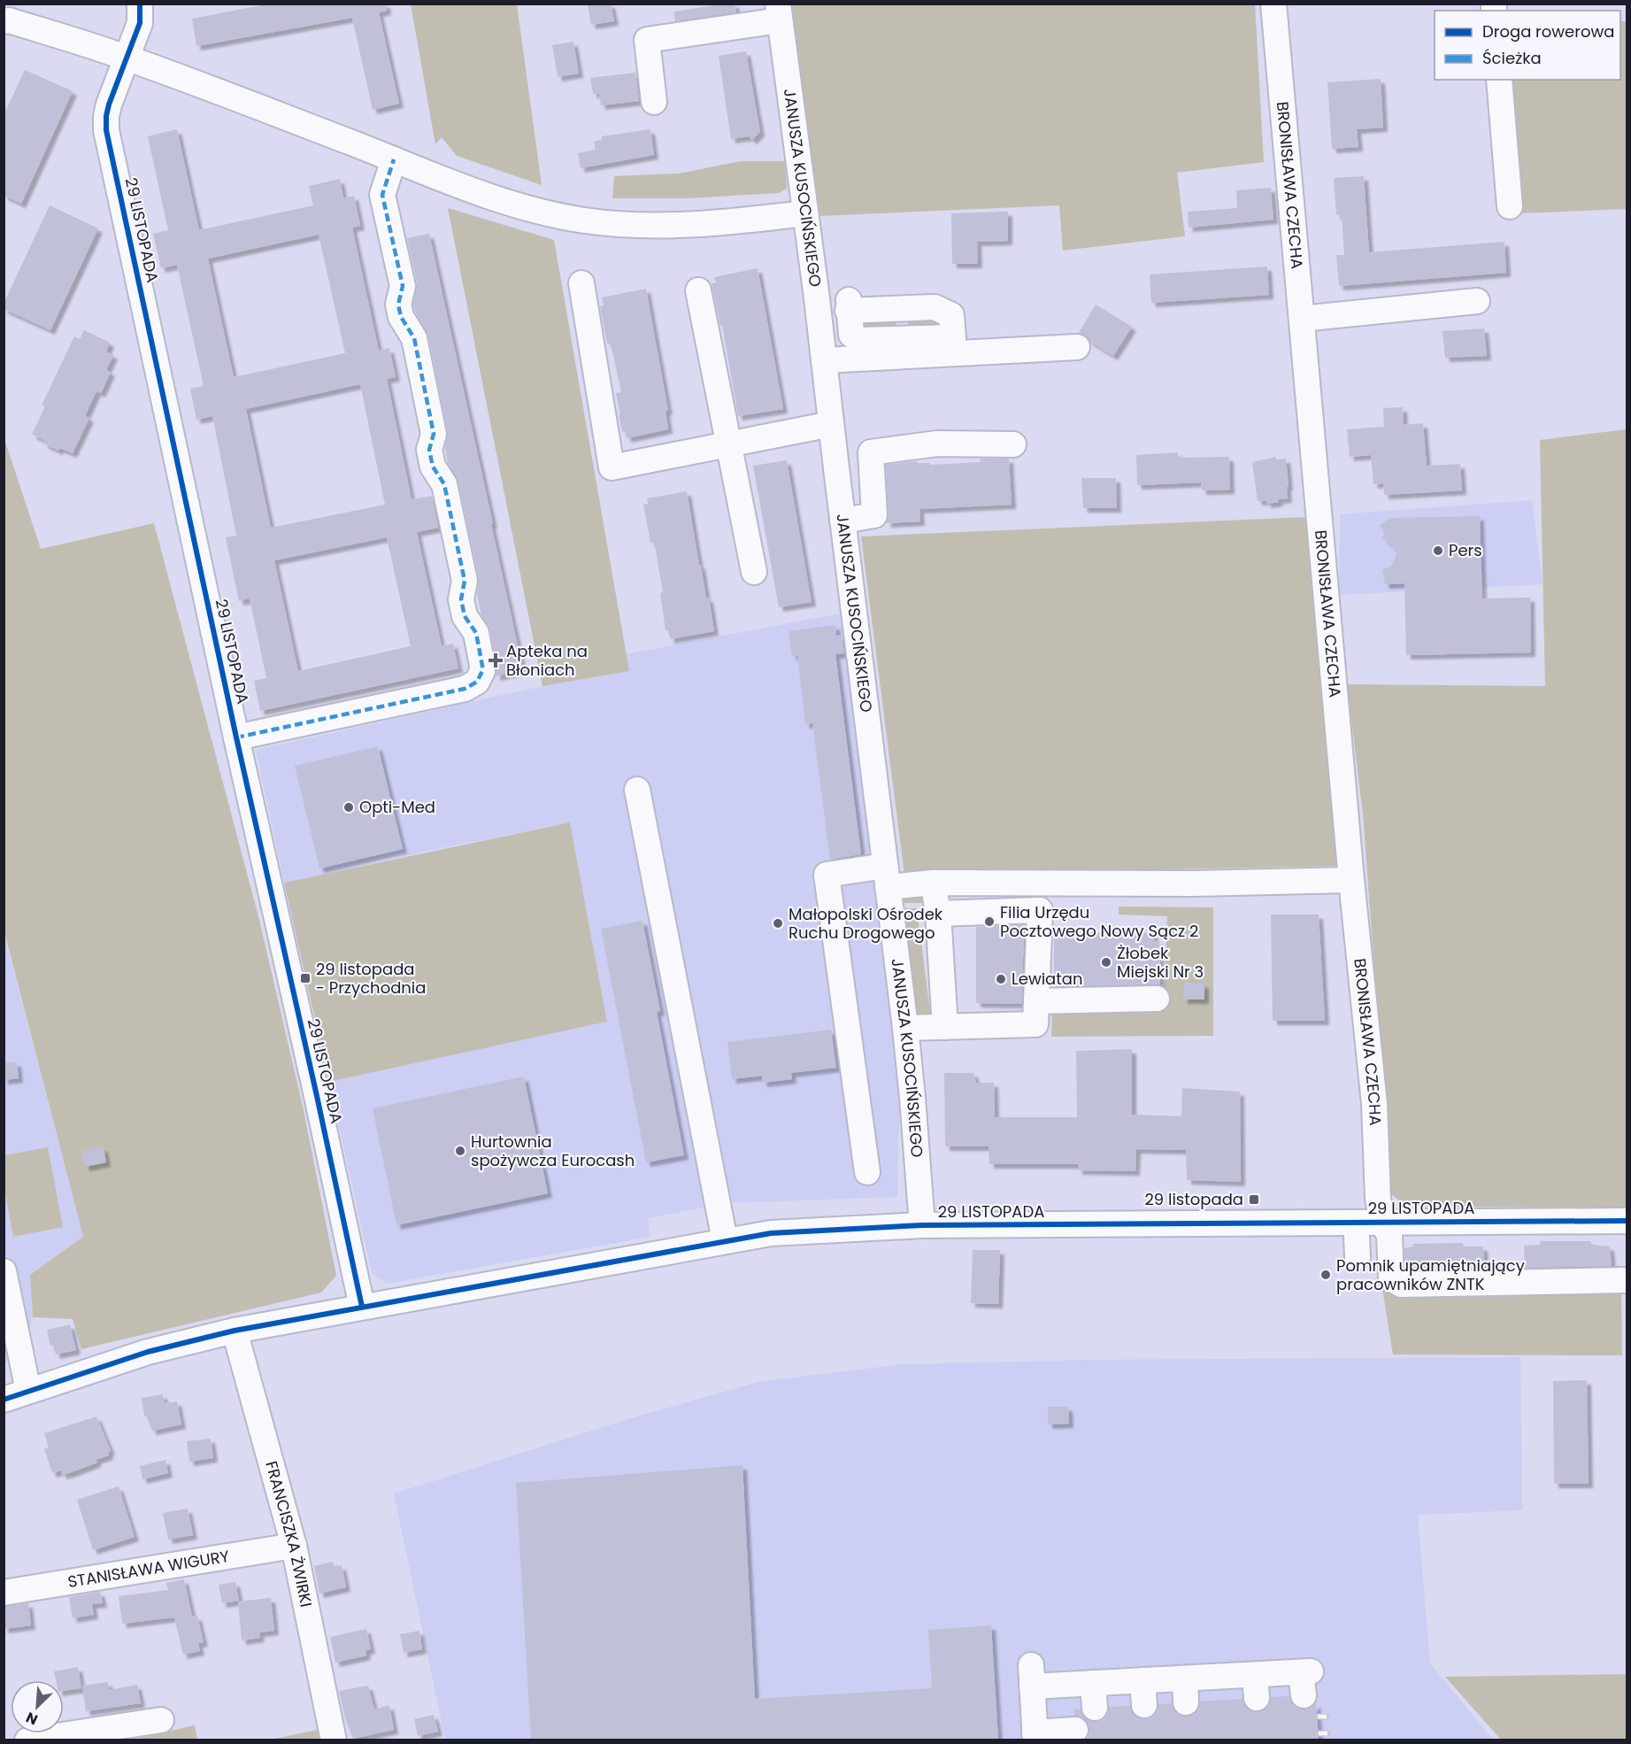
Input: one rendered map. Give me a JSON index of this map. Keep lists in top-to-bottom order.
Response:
{
  "streets": {
    "street": [
      "BRONISŁAWA CZECHA",
      "JANUSZA KUSOCIŃSKIEGO",
      "29 LISTOPADA",
      "FRANCISZKA ŻWIRKI",
      "STANISŁAWA WIGURY"
    ]
  },
  "crossings": [
    ["BRONISŁAWA CZECHA", "29 LISTOPADA"],
    ["JANUSZA KUSOCIŃSKIEGO", "29 LISTOPADA"],
    ["29 LISTOPADA", "FRANCISZKA ŻWIRKI"],
    ["FRANCISZKA ŻWIRKI", "STANISŁAWA WIGURY"]
  ],
  "places": {
    "other": [
      "Pers",
      "Opti-Med",
      "Filia Urzędu Pocztowego Nowy Sącz 2",
      "Małopolski Ośrodek Ruchu Drogowego",
      "Żłobek Miejski Nr 3",
      "Lewiatan",
      "Hurtownia spożywcza Eurocash",
      "Pomnik upamiętniający pracowników ZNTK"
    ],
    "health": ["Apteka na Błoniach"],
    "transit": ["29 listopada - Przychodnia", "29 listopada"]
  },
  "legend": ["Droga rowerowa", "Ścieżka"],
  "north": "bottom left"
}
